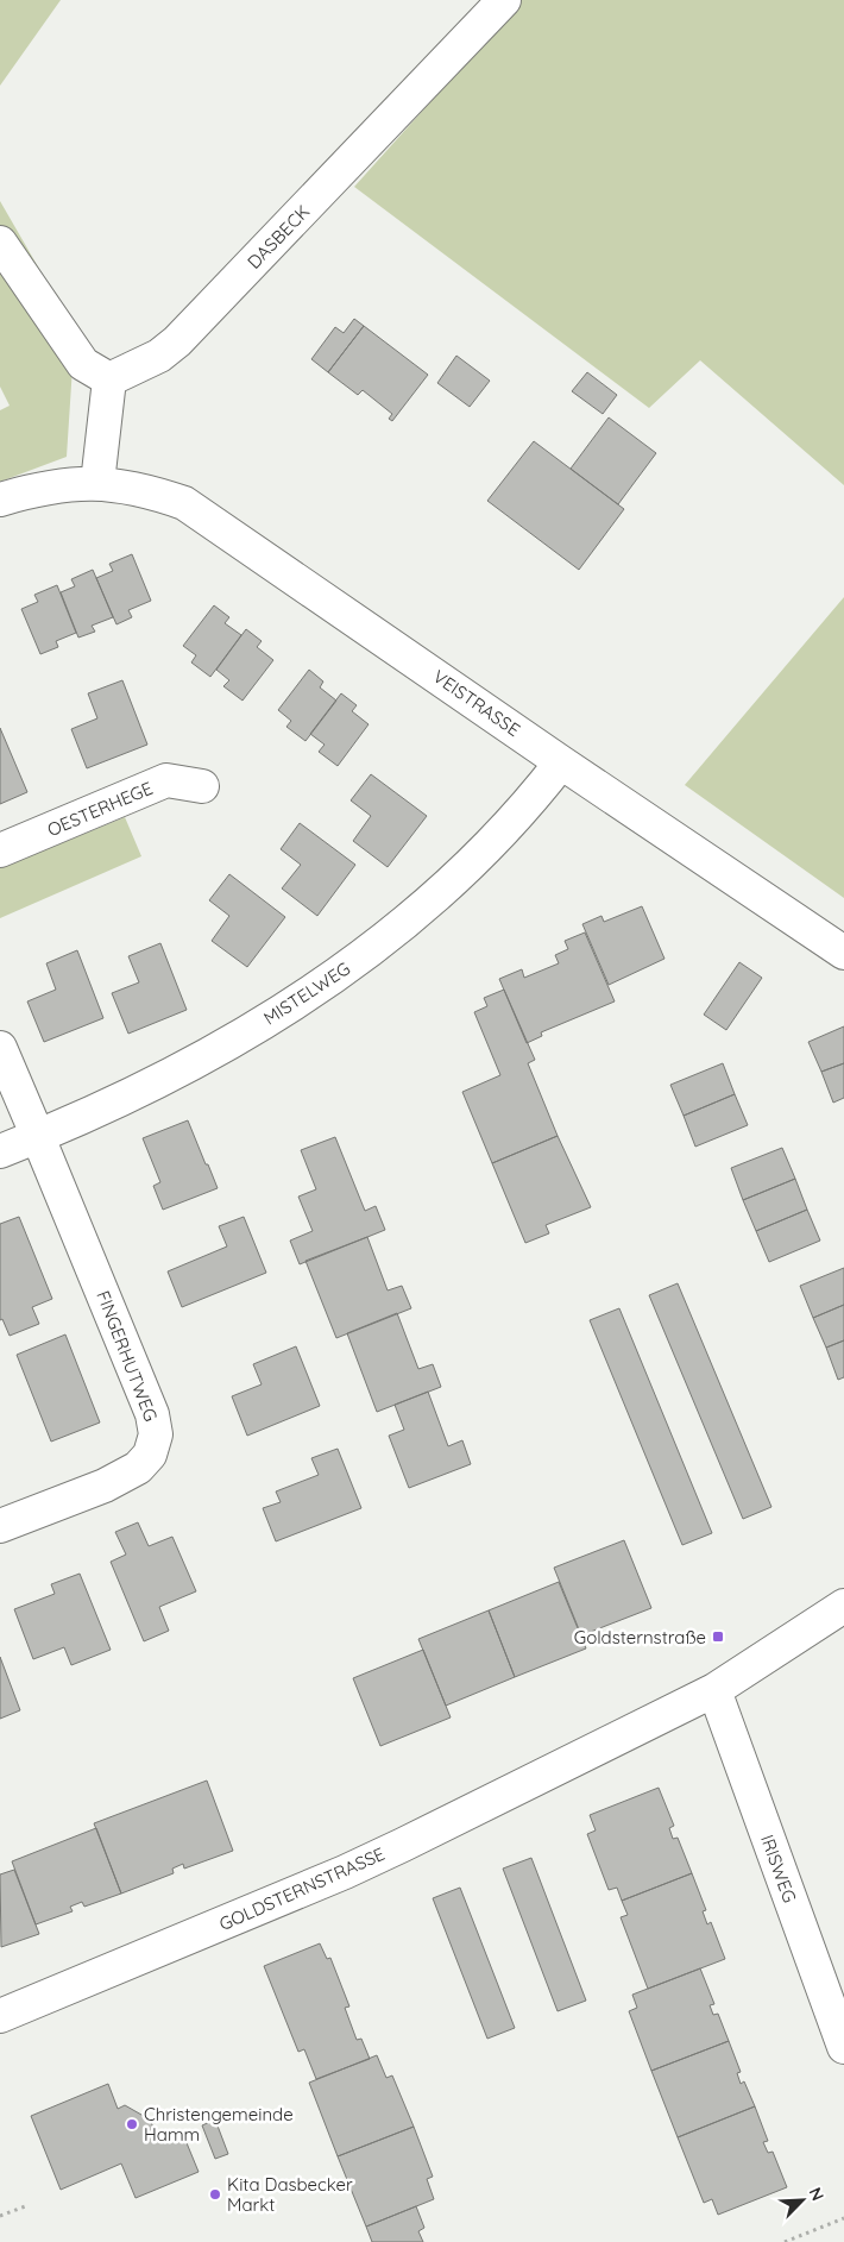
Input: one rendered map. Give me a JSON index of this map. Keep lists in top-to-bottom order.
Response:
{
  "streets": {
    "street": [
      "DASBECK",
      "VEISTRASSE",
      "OESTERHEGE",
      "MISTELWEG",
      "FINGERHUTWEG",
      "IRISWEG",
      "GOLDSTERNSTRASSE"
    ]
  },
  "crossings": [
    ["VEISTRASSE", "MISTELWEG"],
    ["MISTELWEG", "FINGERHUTWEG"],
    ["IRISWEG", "GOLDSTERNSTRASSE"]
  ],
  "places": {
    "transit": ["Goldsternstraße"],
    "other": ["Christengemeinde Hamm", "Kita Dasbecker Markt"]
  },
  "north": "top right"
}
